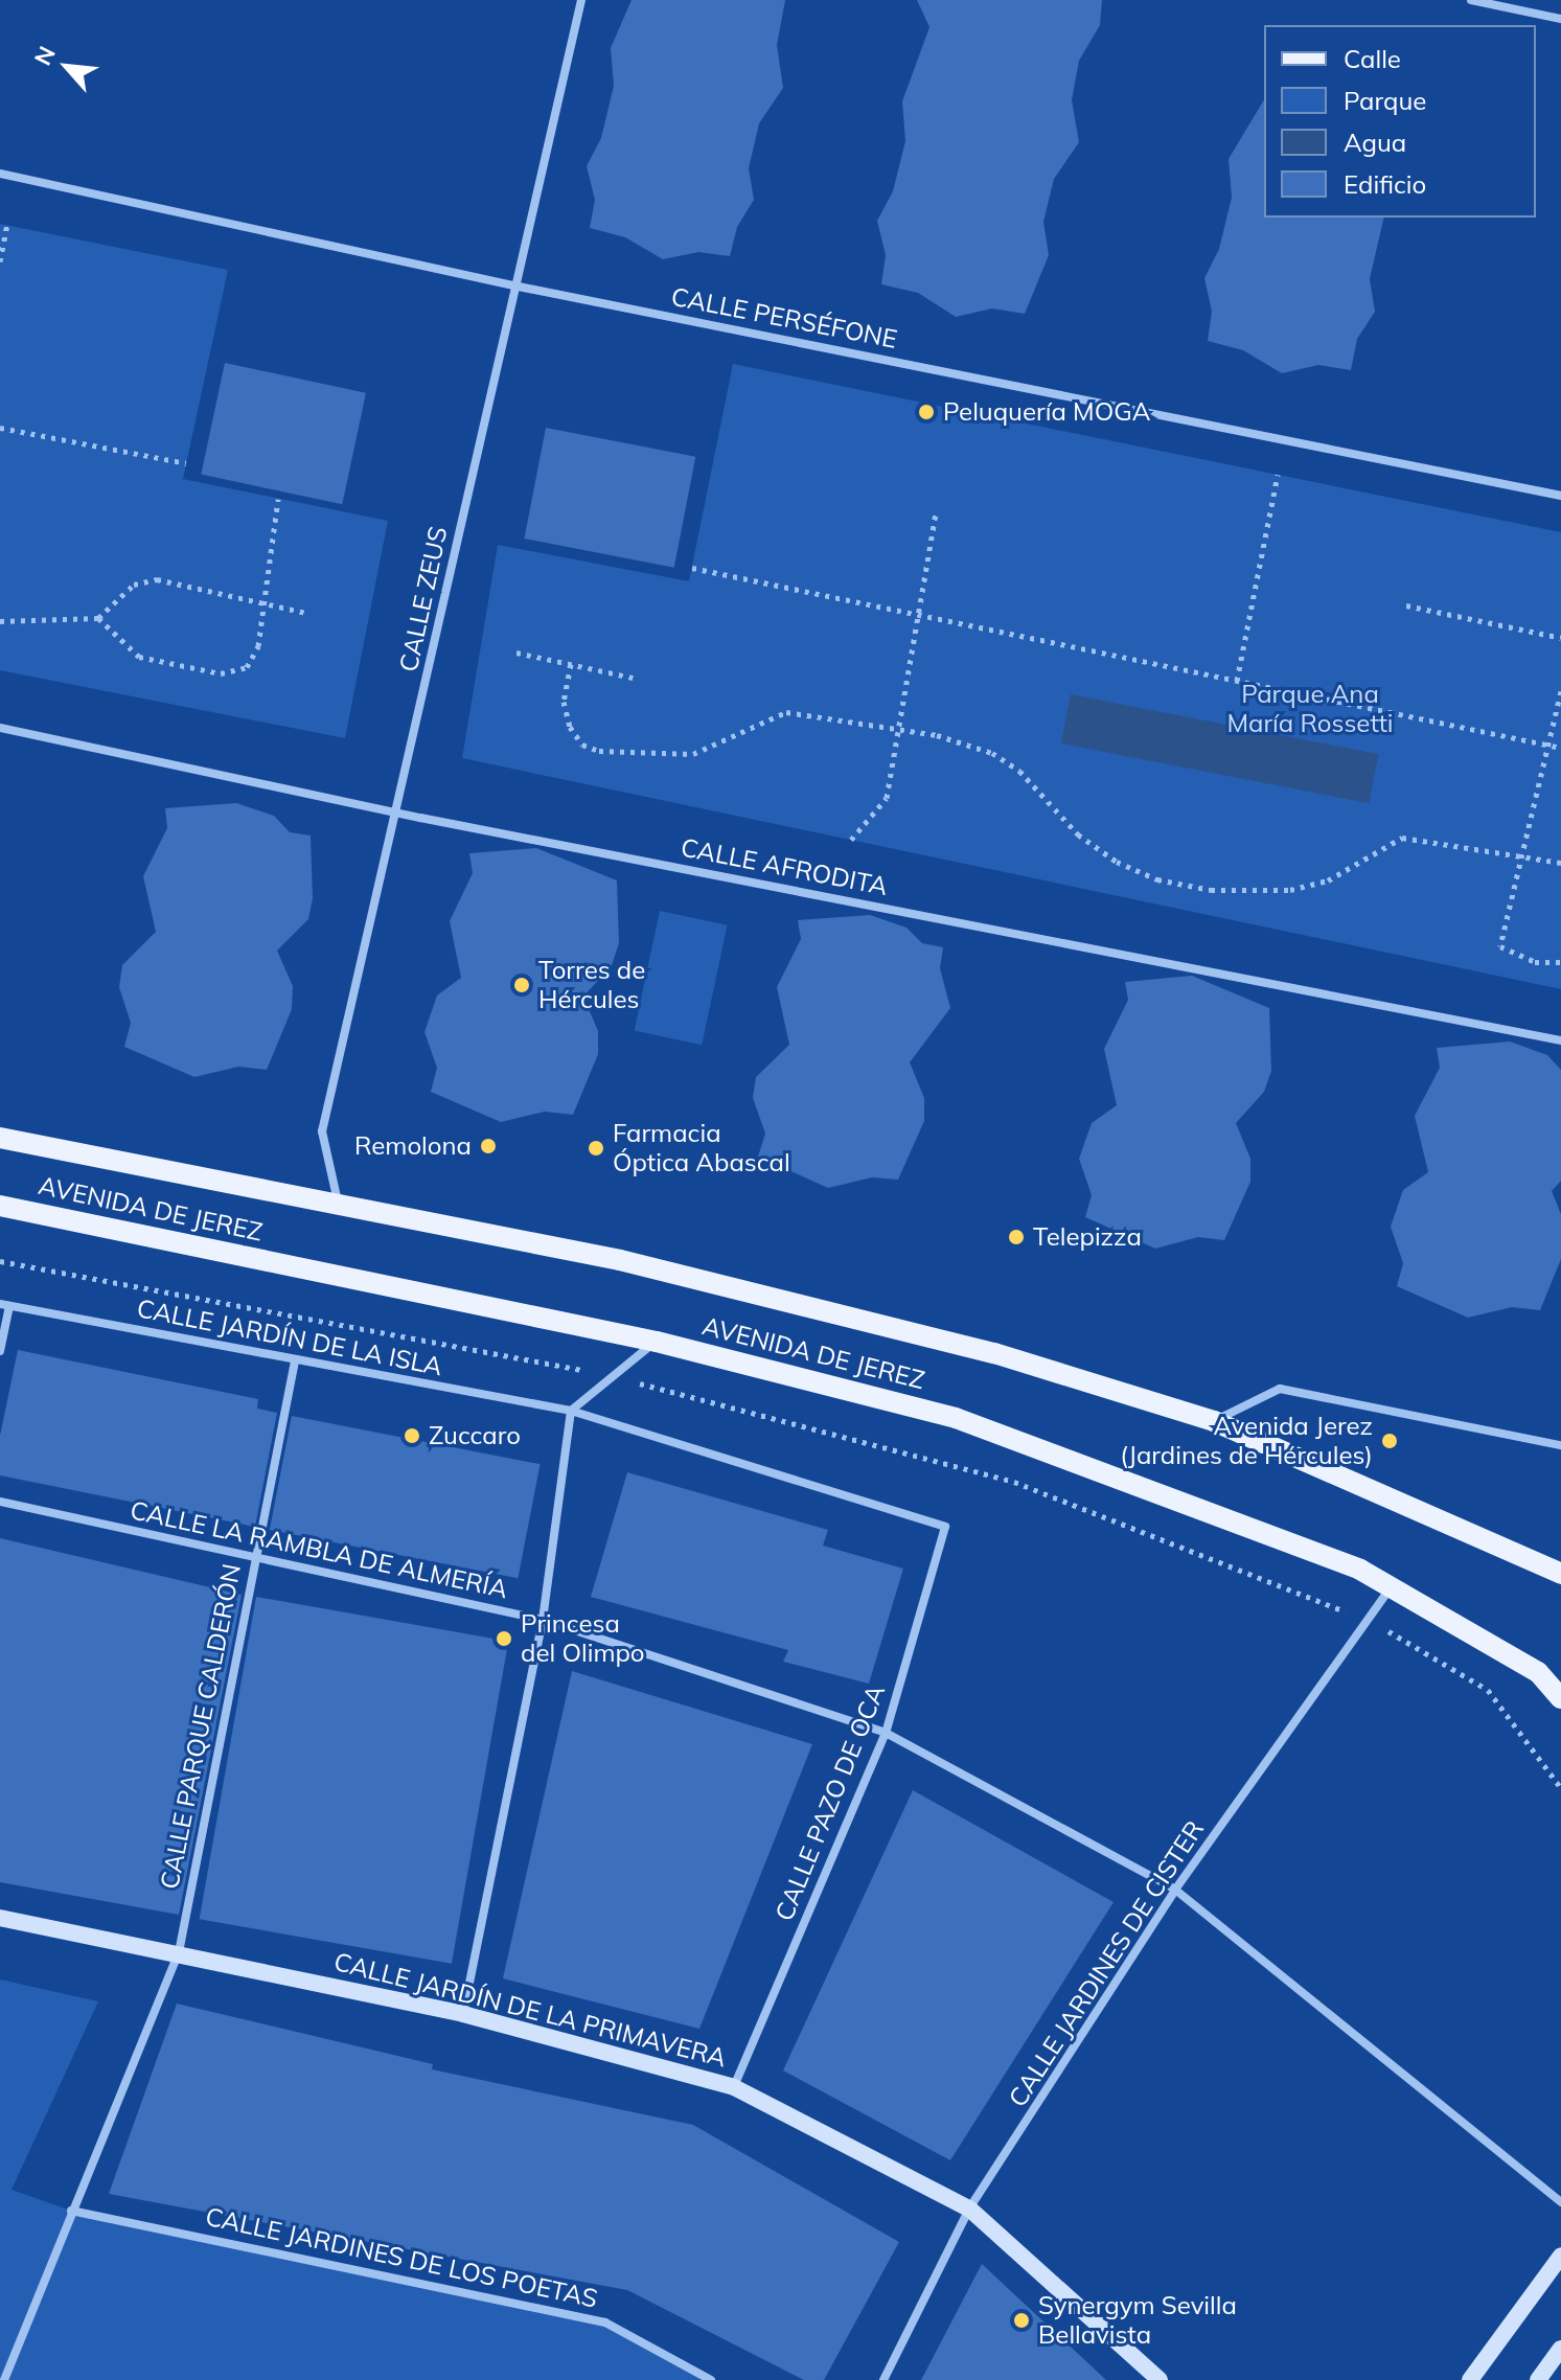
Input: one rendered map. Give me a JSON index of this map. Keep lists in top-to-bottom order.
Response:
{
  "streets": {
    "main road": ["AVENIDA DE JEREZ"],
    "street": [
      "CALLE PERSÉFONE",
      "CALLE ZEUS",
      "CALLE AFRODITA",
      "CALLE JARDÍN DE LA ISLA",
      "CALLE LA RAMBLA DE ALMERÍA",
      "CALLE PARQUE CALDERÓN",
      "CALLE PAZO DE OCA",
      "CALLE JARDINES DE CISTER",
      "CALLE JARDÍN DE LA PRIMAVERA",
      "CALLE JARDINES DE LOS POETAS"
    ]
  },
  "crossings": [
    ["CALLE PERSÉFONE", "CALLE ZEUS"],
    ["CALLE ZEUS", "CALLE AFRODITA"],
    ["CALLE ZEUS", "AVENIDA DE JEREZ"],
    ["AVENIDA DE JEREZ", "CALLE JARDINES DE CISTER"],
    ["CALLE JARDÍN DE LA ISLA", "CALLE PARQUE CALDERÓN"],
    ["CALLE JARDÍN DE LA ISLA", "CALLE PAZO DE OCA"],
    ["CALLE LA RAMBLA DE ALMERÍA", "CALLE PARQUE CALDERÓN"],
    ["CALLE LA RAMBLA DE ALMERÍA", "CALLE PAZO DE OCA"],
    ["CALLE LA RAMBLA DE ALMERÍA", "CALLE JARDINES DE CISTER"],
    ["CALLE PARQUE CALDERÓN", "CALLE JARDÍN DE LA PRIMAVERA"],
    ["CALLE PARQUE CALDERÓN", "CALLE JARDINES DE LOS POETAS"],
    ["CALLE PAZO DE OCA", "CALLE JARDÍN DE LA PRIMAVERA"],
    ["CALLE JARDINES DE CISTER", "CALLE JARDÍN DE LA PRIMAVERA"]
  ],
  "parks": ["Parque Ana María Rossetti"],
  "places": [
    "Peluquería MOGA",
    "Torres de Hércules",
    "Remolona",
    "Farmacia Óptica Abascal",
    "Telepizza",
    "Zuccaro",
    "Avenida Jerez (Jardines de Hércules)",
    "Princesa del Olimpo",
    "Synergym Sevilla Bellavista"
  ],
  "legend": [
    "Calle",
    "Parque",
    "Agua",
    "Edificio"
  ],
  "north": "top left"
}
